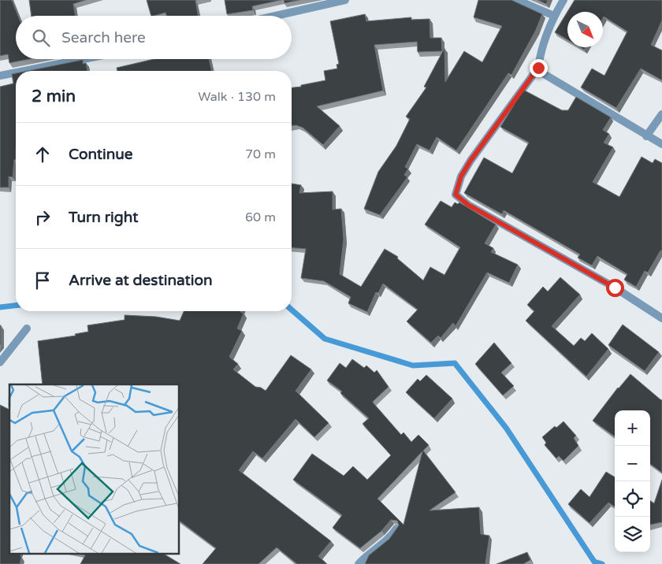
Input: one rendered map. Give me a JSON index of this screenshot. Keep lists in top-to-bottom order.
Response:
{
  "north": "bottom right",
  "page": {
    "search": "Search here",
    "heading": ["2 min", "Walk · 130 m"],
    "list": [
      ["Continue", "70 m"],
      ["Turn right", "60 m"],
      "Arrive at destination"
    ],
    "map_buttons": ["+", "−"]
  }
}
